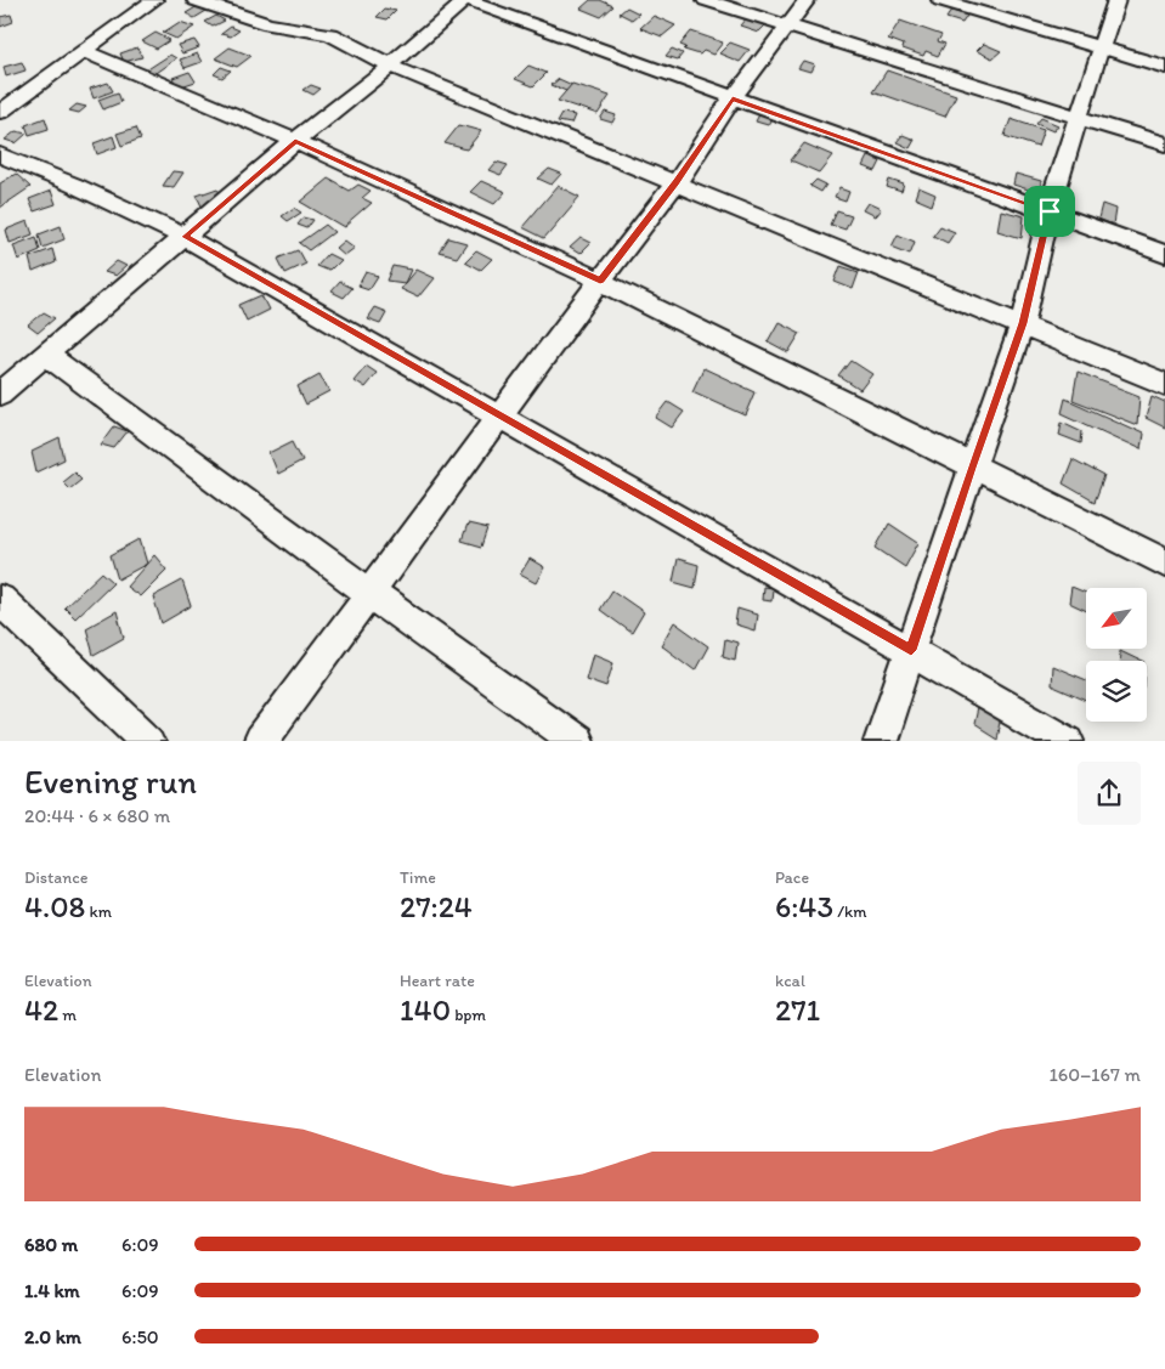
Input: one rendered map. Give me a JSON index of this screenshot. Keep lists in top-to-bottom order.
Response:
{
  "north": "bottom left",
  "page": {
    "heading": ["Evening run", "20:44 · 6 × 680 m"],
    "stats": [
      ["Distance", "4.08 km"],
      ["Time", "27:24"],
      ["Pace", "6:43 /km"],
      ["Elevation", "42 m"],
      ["Heart rate", "140 bpm"],
      ["kcal", "271"]
    ],
    "chart": ["Elevation", "160–167 m"],
    "list": [
      {
        "name": "680 m",
        "note": "6:09"
      },
      {
        "name": "1.4 km",
        "note": "6:09"
      },
      {
        "name": "2.0 km",
        "note": "6:50"
      }
    ]
  }
}
